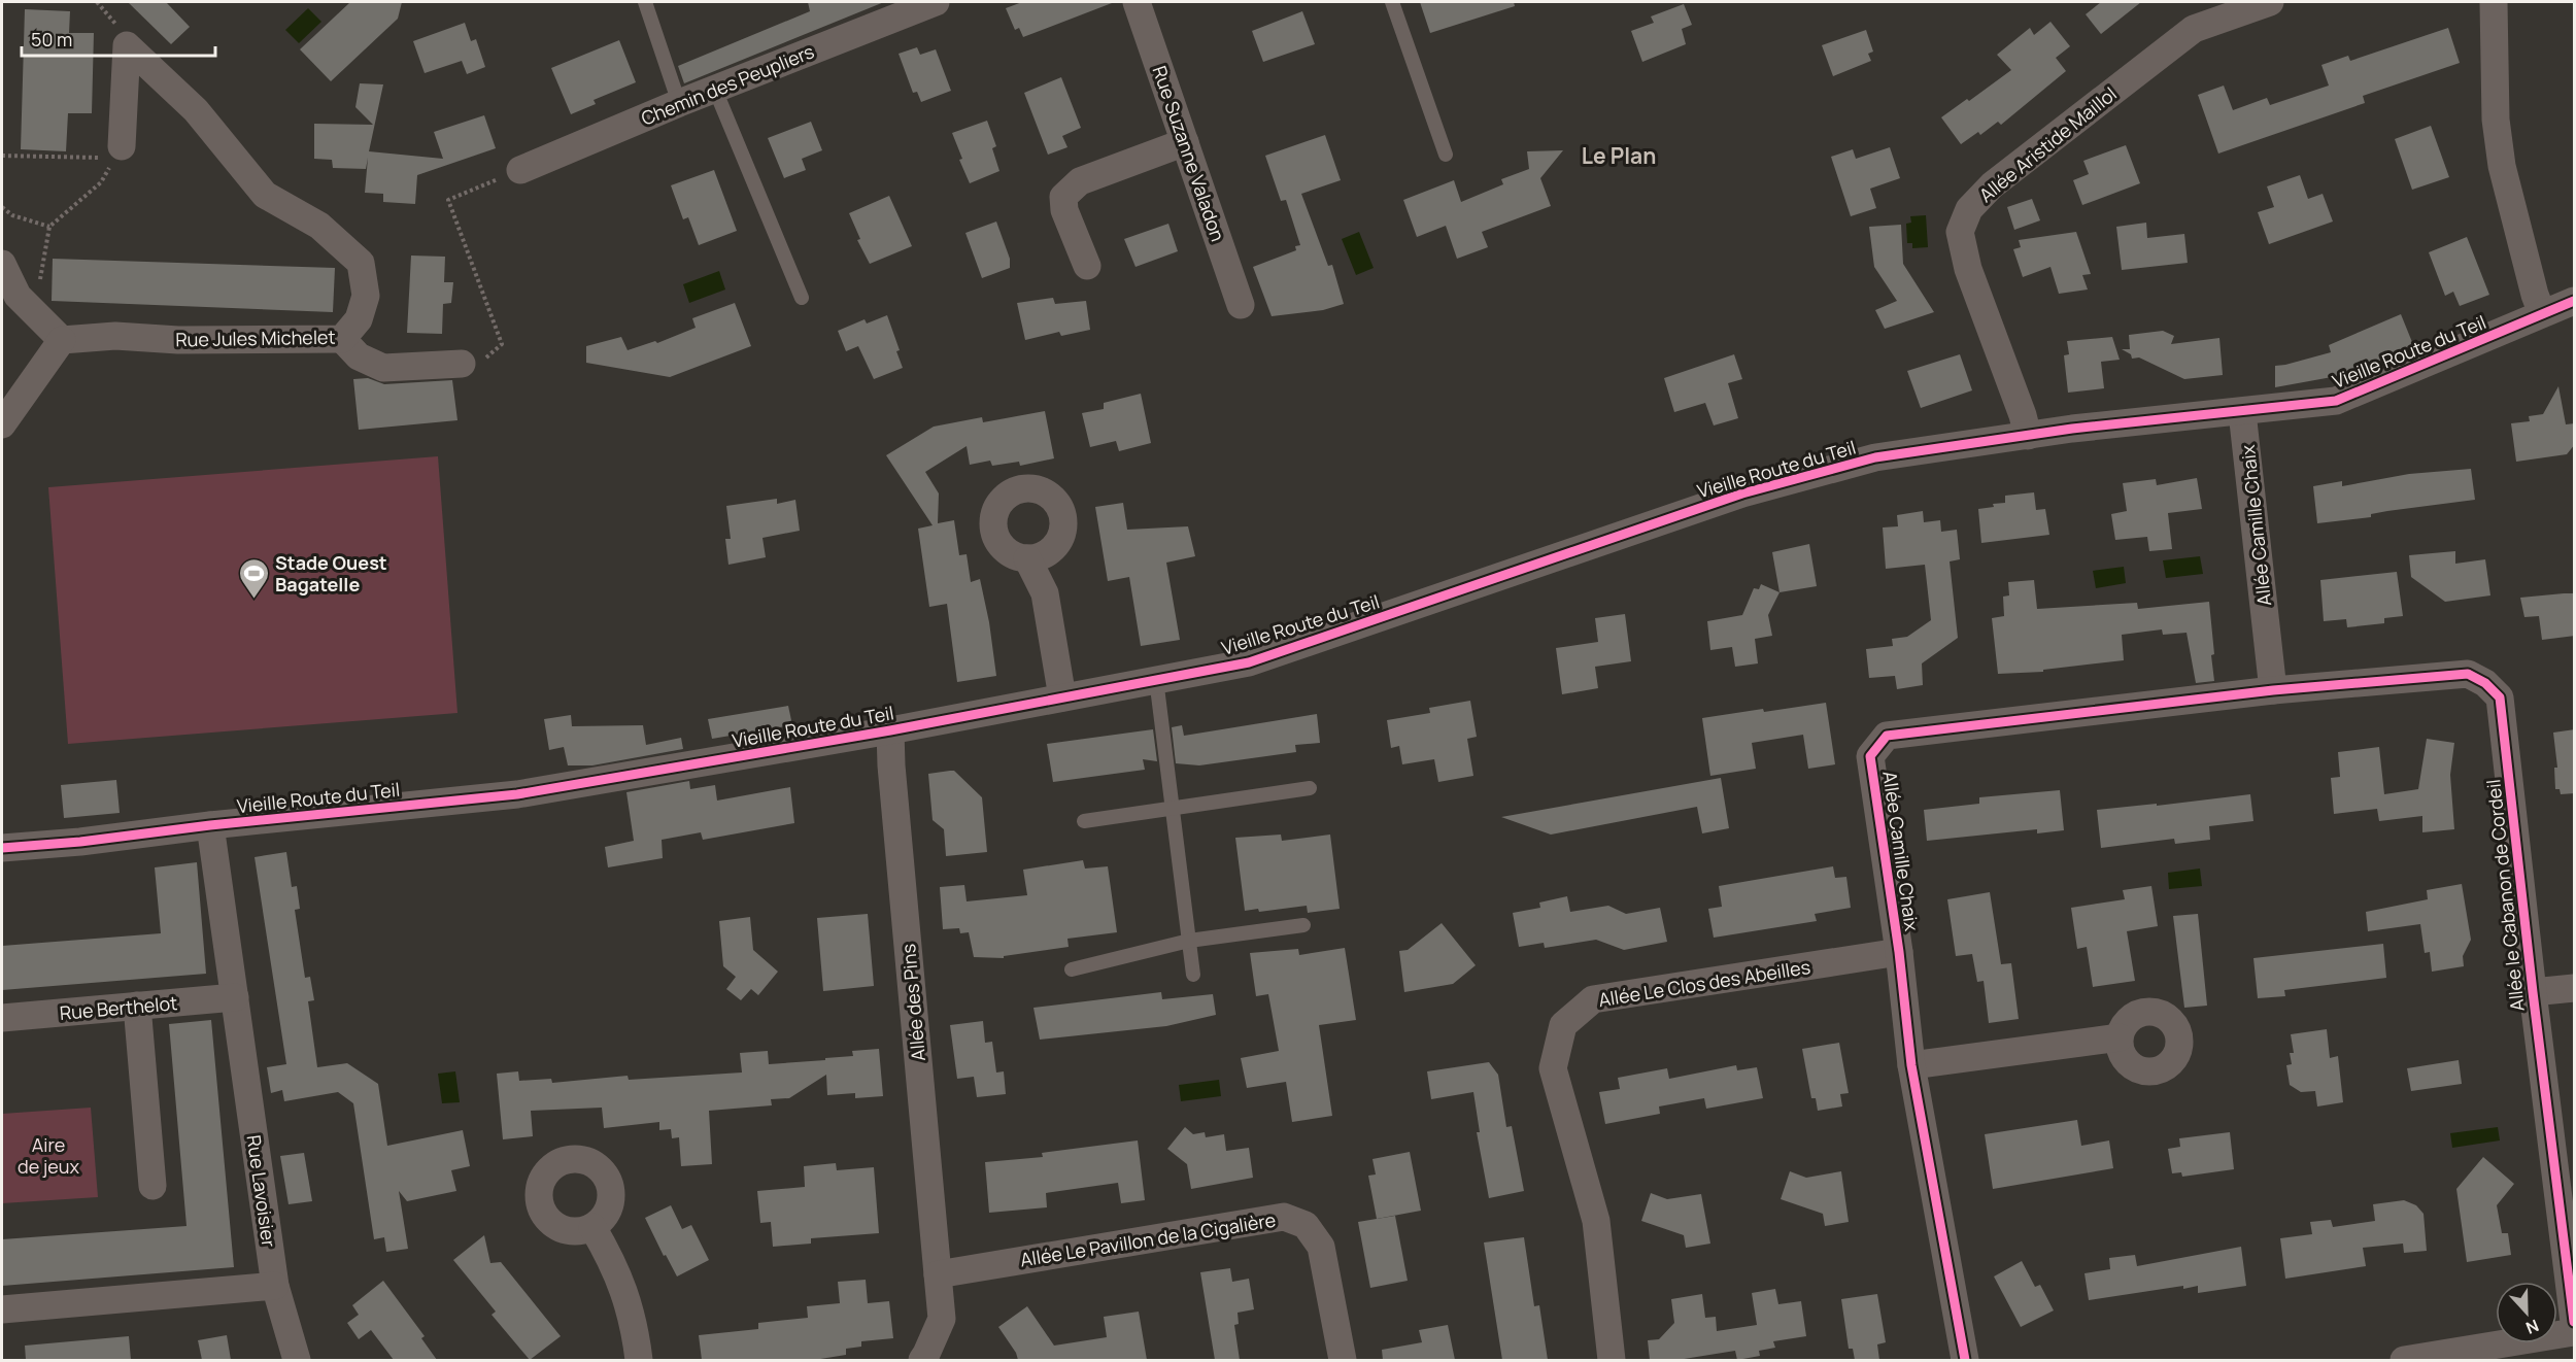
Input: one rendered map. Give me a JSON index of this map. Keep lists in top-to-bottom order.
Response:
{
  "streets": {
    "street": [
      "Chemin des Peupliers",
      "Allée Aristide Maillol",
      "Rue Suzanne Valadon",
      "Rue Jules Michelet",
      "Vieille Route du Teil",
      "Allée Camille Chaix",
      "Allée le Cabanon de Cordeil",
      "Allée Le Clos des Abeilles",
      "Allée des Pins",
      "Rue Berthelot",
      "Rue Lavoisier",
      "Allée Le Pavillon de la Cigalière"
    ]
  },
  "crossings": [
    ["Allée Aristide Maillol", "Vieille Route du Teil"],
    ["Vieille Route du Teil", "Allée Camille Chaix"],
    ["Vieille Route du Teil", "Allée des Pins"],
    ["Vieille Route du Teil", "Rue Lavoisier"],
    ["Allée Camille Chaix", "Allée le Cabanon de Cordeil"],
    ["Allée Camille Chaix", "Allée Le Clos des Abeilles"],
    ["Allée des Pins", "Allée Le Pavillon de la Cigalière"],
    ["Rue Berthelot", "Rue Lavoisier"]
  ],
  "districts": ["Le Plan"],
  "parks": ["Aire de jeux"],
  "places": {
    "sports": ["Stade Ouest Bagatelle"]
  },
  "scale_bar": "50 m",
  "north": "bottom"
}
